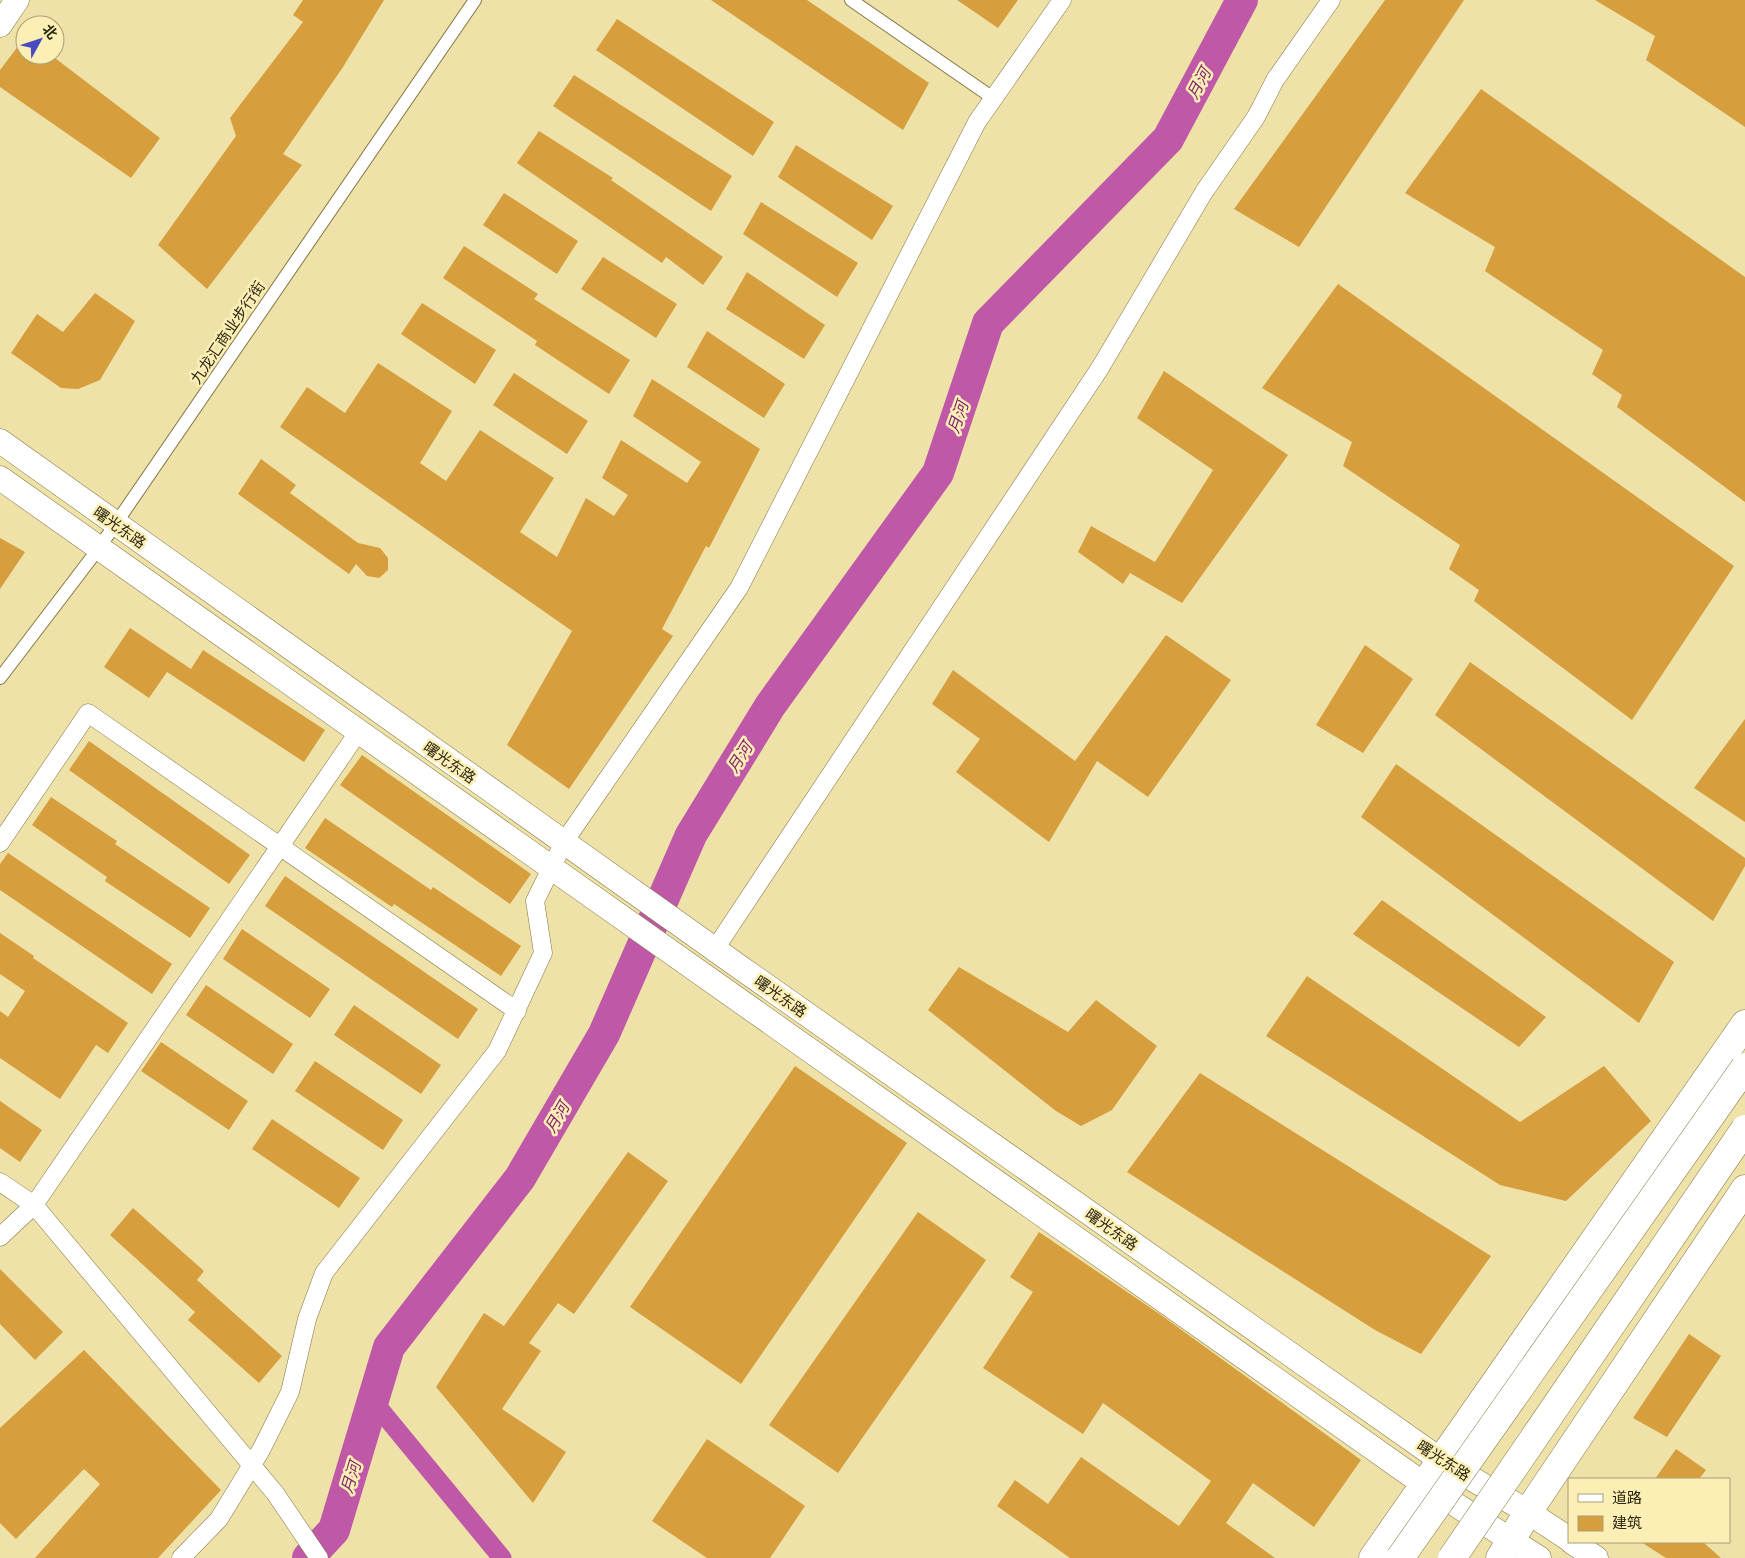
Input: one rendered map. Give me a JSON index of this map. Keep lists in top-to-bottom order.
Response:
{
  "streets": {
    "main road": ["曙光东路"],
    "street": ["九龙汇商业步行街"]
  },
  "crossings": [
    ["九龙汇商业步行街", "曙光东路"]
  ],
  "water": ["月河"],
  "legend": ["道路", "建筑"],
  "north": "top right"
}
